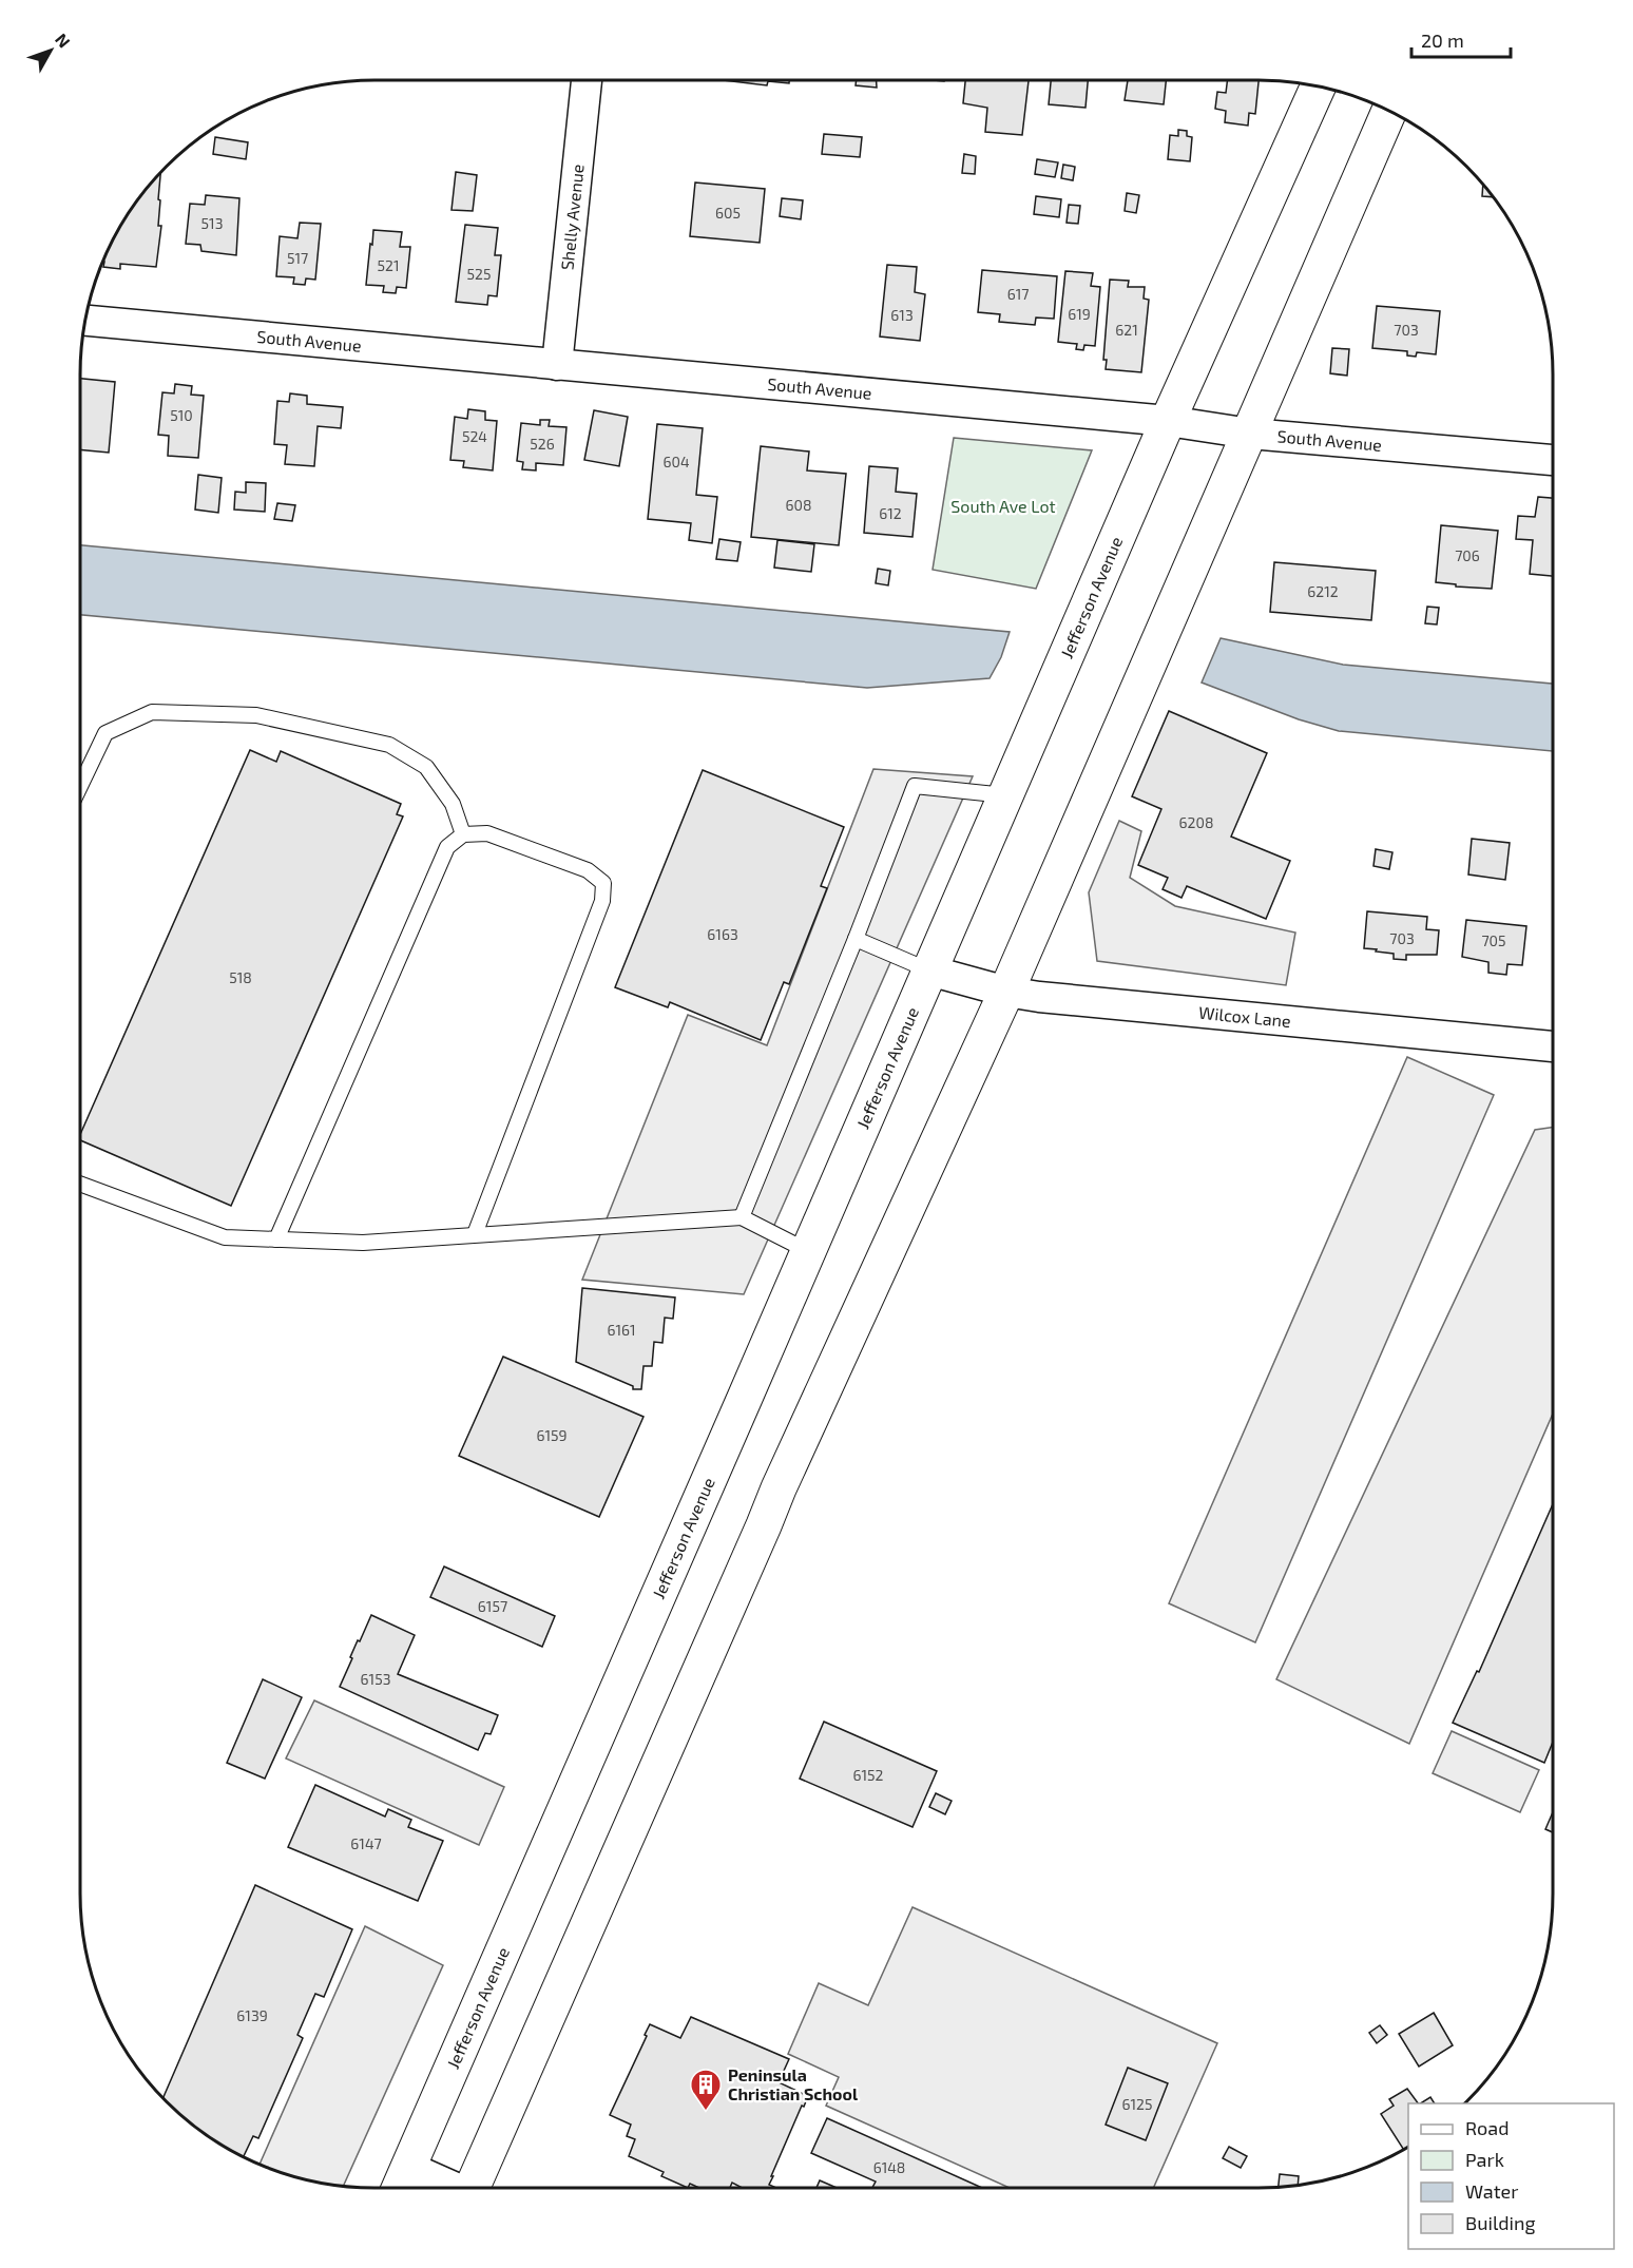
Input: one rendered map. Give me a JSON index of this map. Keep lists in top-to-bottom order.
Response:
{
  "streets": {
    "main road": ["Jefferson Avenue"],
    "street": ["Shelly Avenue", "South Avenue", "Wilcox Lane"]
  },
  "crossings": [
    ["Shelly Avenue", "South Avenue"],
    ["South Avenue", "Jefferson Avenue"],
    ["Jefferson Avenue", "Wilcox Lane"]
  ],
  "parks": ["South Ave Lot"],
  "places": {
    "building": ["Peninsula Christian School"]
  },
  "house_numbers": [
    "605",
    "513",
    "517",
    "521",
    "525",
    "617",
    "619",
    "613",
    "621",
    "703",
    "510",
    "524",
    "526",
    "604",
    "608",
    "612",
    "706",
    "6212",
    "6208",
    "6163",
    "703",
    "705",
    "518",
    "6161",
    "6159",
    "6157",
    "6153",
    "6152",
    "6147",
    "6139",
    "6125",
    "6148"
  ],
  "legend": [
    "Road",
    "Park",
    "Water",
    "Building"
  ],
  "scale_bar": "20 m",
  "north": "top right"
}
